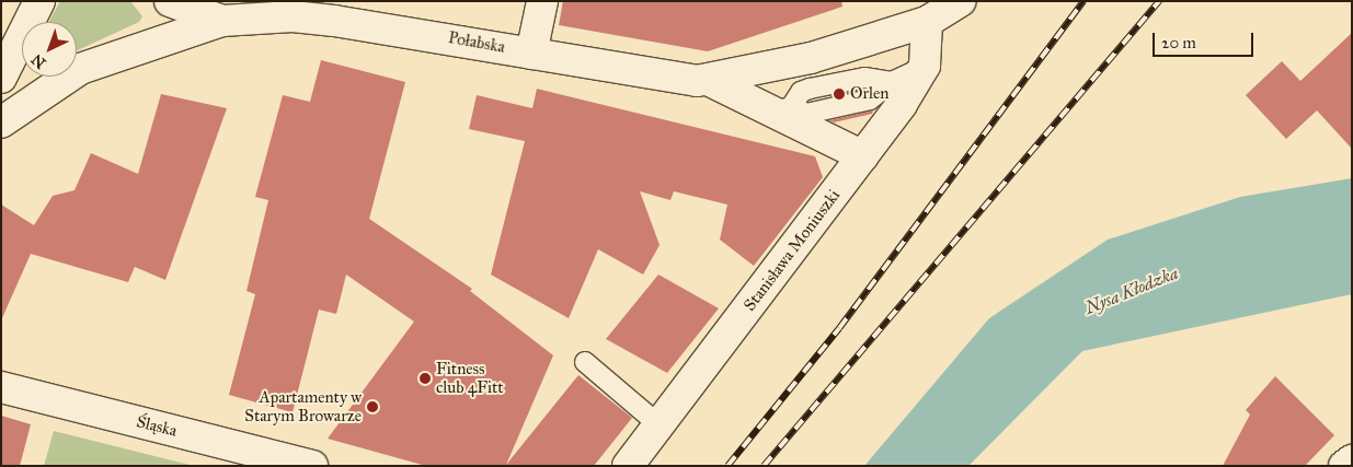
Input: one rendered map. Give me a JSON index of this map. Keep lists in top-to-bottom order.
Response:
{
  "streets": {
    "main road": ["Połabska", "Stanisława Moniuszki", "Śląska"]
  },
  "water": ["Nysa Kłodzka"],
  "places": ["Orlen", "Fitness club 4Fitt", "Apartamenty w Starym Browarze"],
  "scale_bar": "20 m",
  "north": "bottom left"
}
